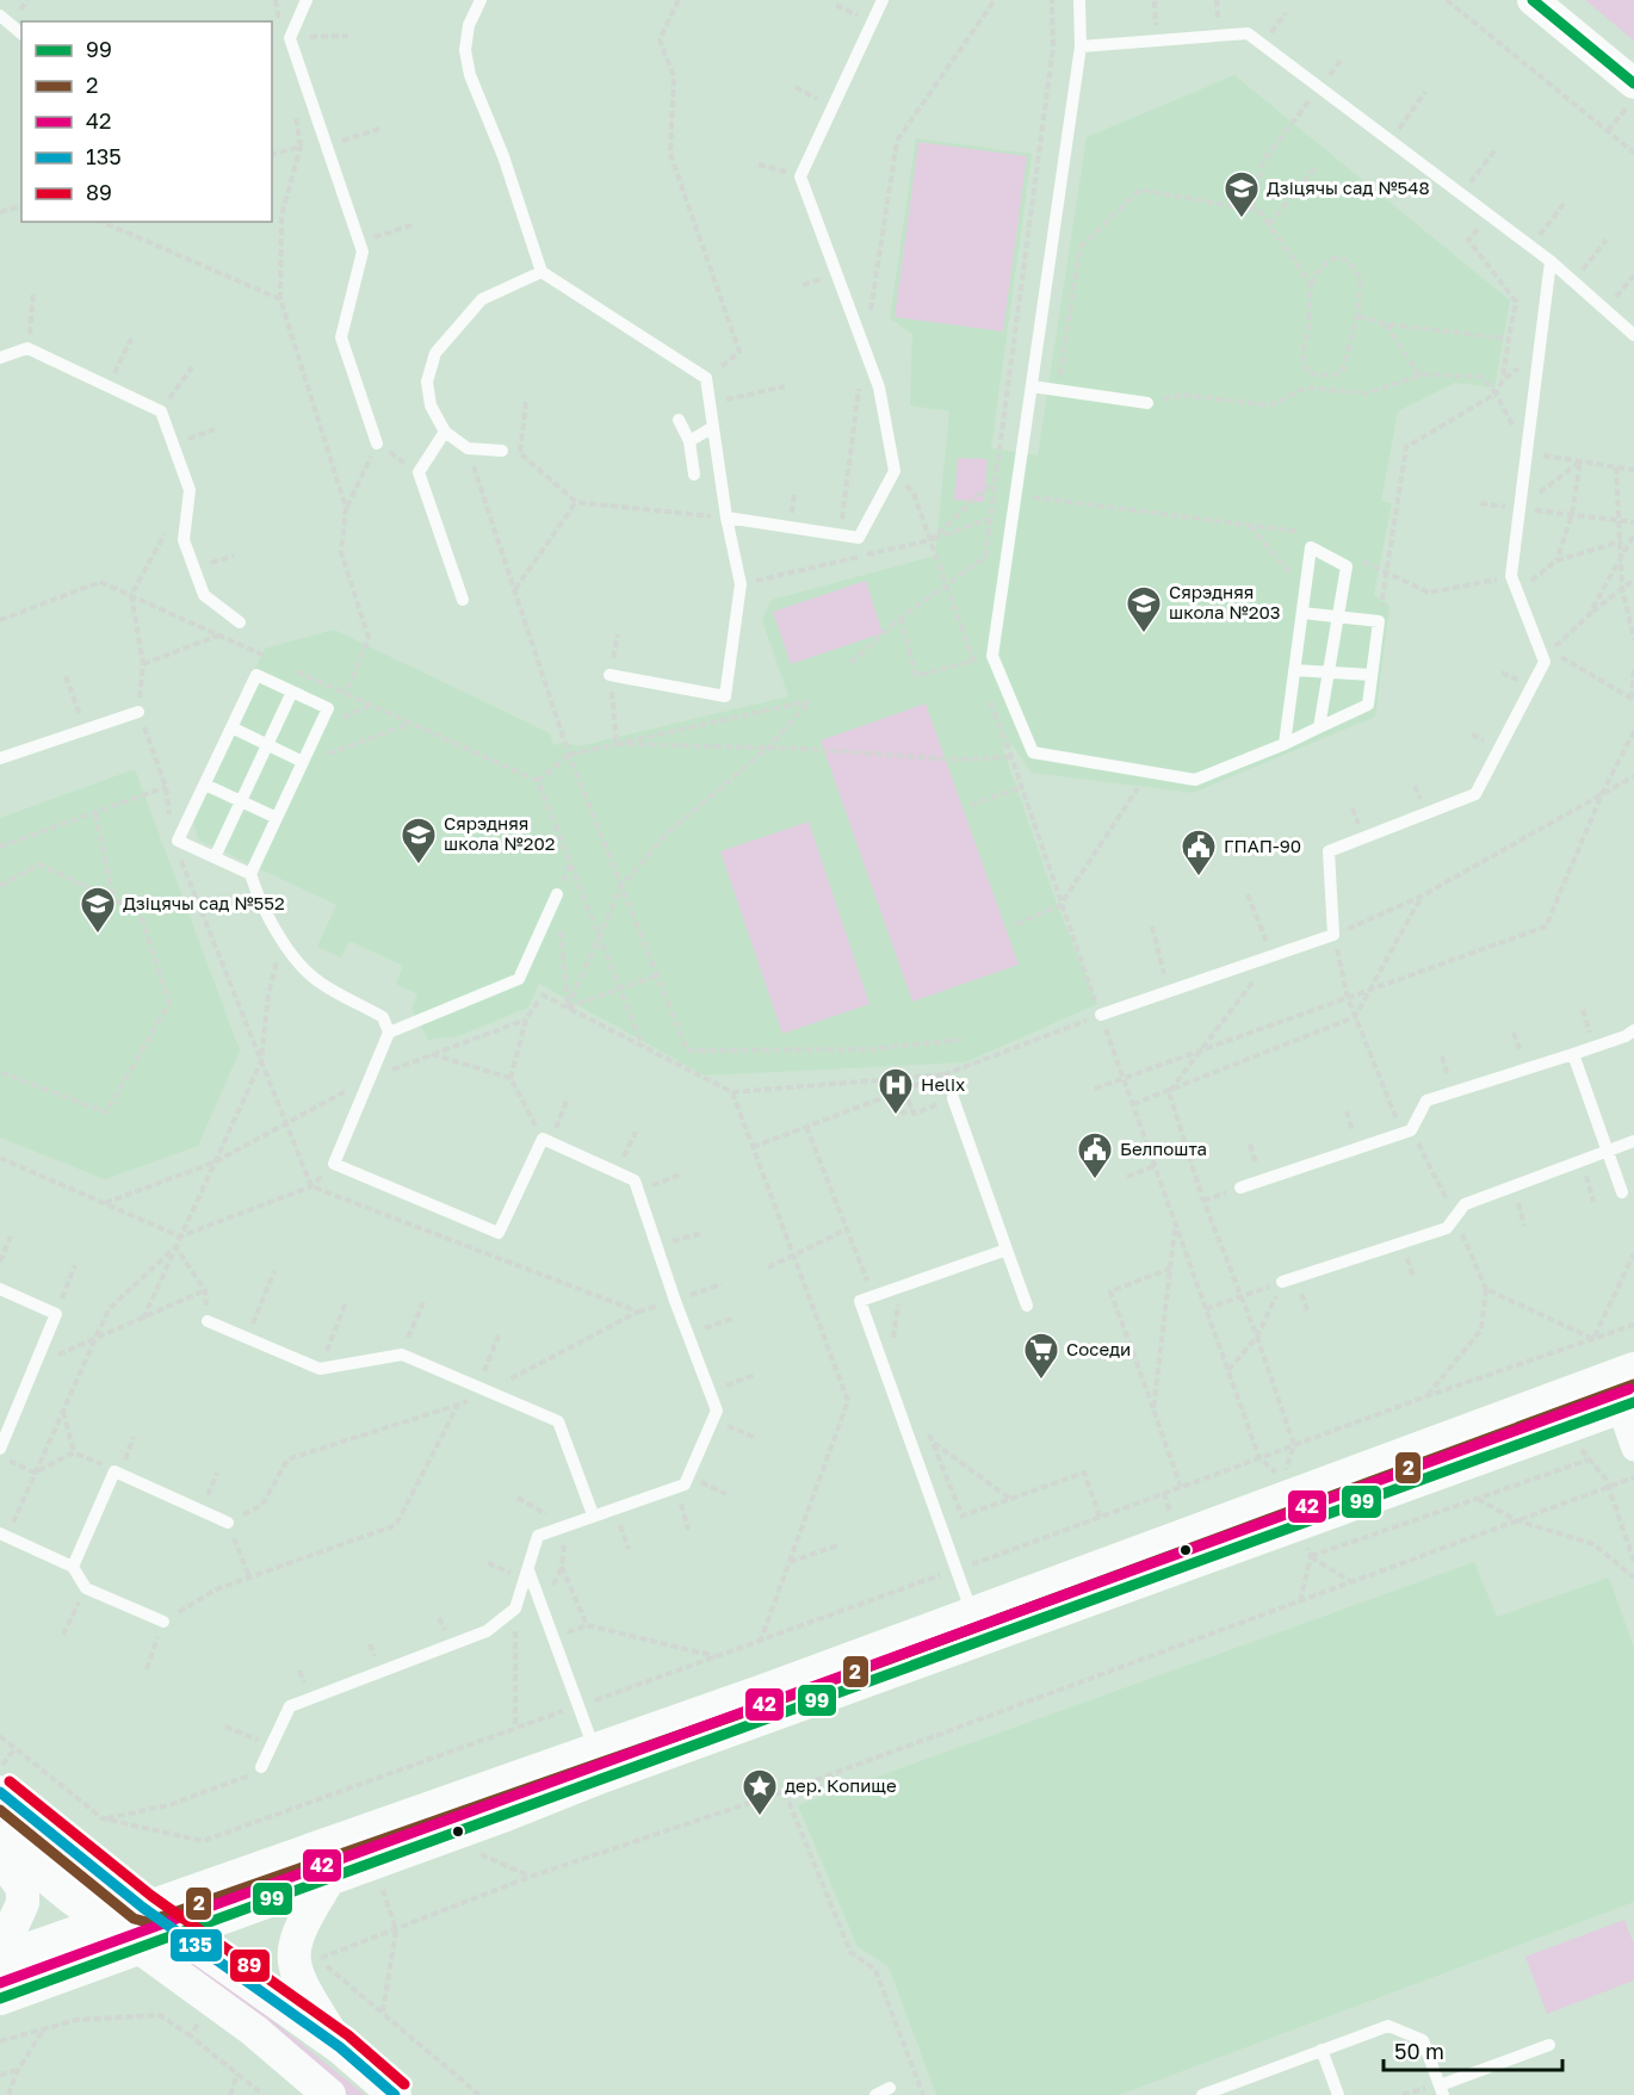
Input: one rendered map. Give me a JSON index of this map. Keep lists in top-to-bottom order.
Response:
{
  "places": {
    "school or university": [
      "Дзіцячы сад №548",
      "Сярэдняя школа №203",
      "Сярэдняя школа №202",
      "Дзіцячы сад №552"
    ],
    "public building": ["ГПАП-90", "Белпошта"],
    "hospital": ["Helix"],
    "supermarket": ["Соседи"],
    "place": ["дер. Копище"]
  },
  "lines": [
    "transit line 99",
    "transit line 2",
    "transit line 42",
    "transit line 89",
    "transit line 135"
  ],
  "legend": [
    "99",
    "2",
    "42",
    "135",
    "89"
  ],
  "scale_bar": "50 m"
}
